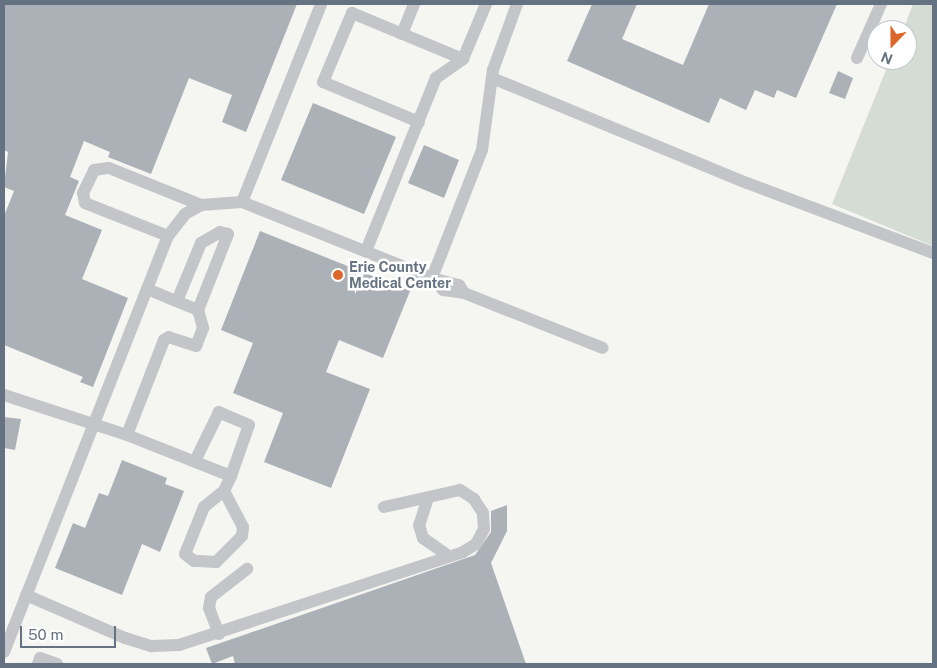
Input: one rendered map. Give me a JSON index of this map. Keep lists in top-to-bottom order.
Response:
{
  "places": ["Erie County Medical Center"],
  "scale_bar": "50 m",
  "north": "bottom"
}
